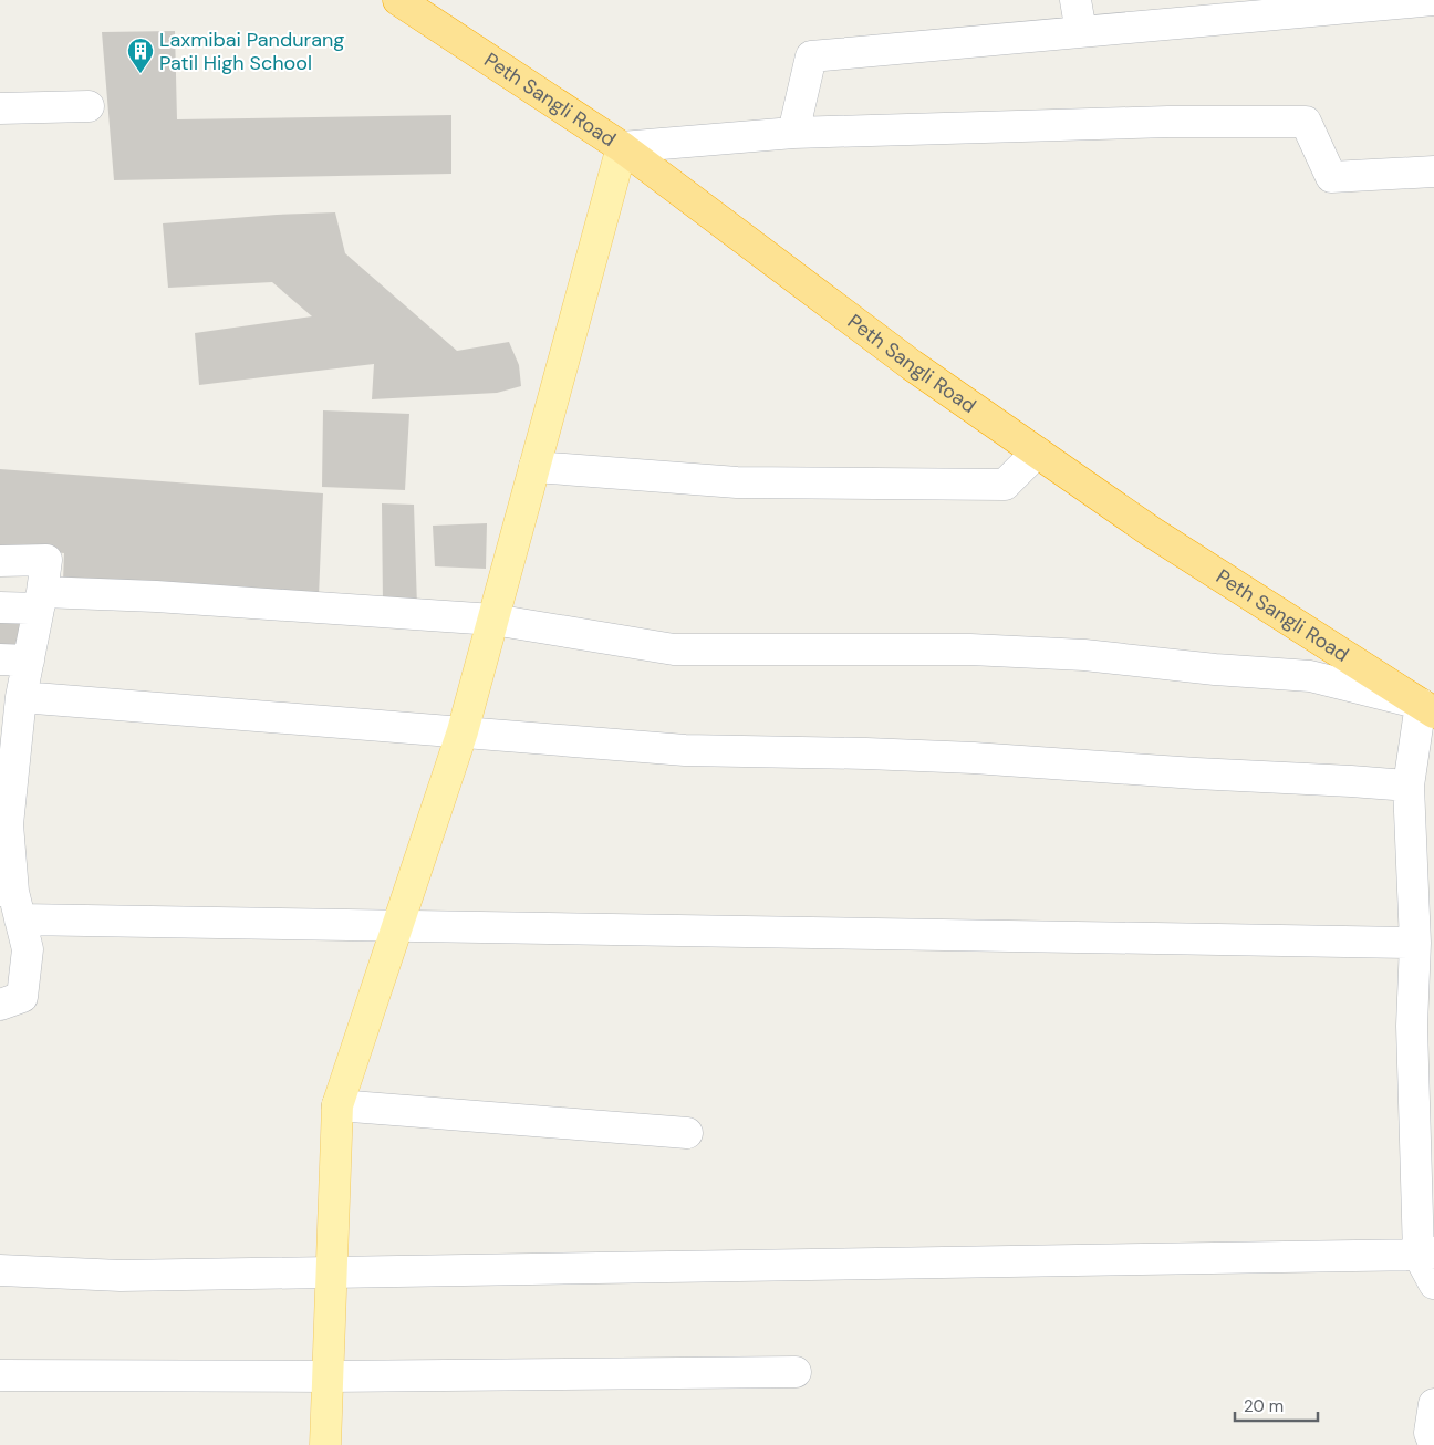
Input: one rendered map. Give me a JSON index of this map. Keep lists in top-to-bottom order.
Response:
{
  "streets": {
    "highway": ["Peth Sangli Road"]
  },
  "places": {
    "building": ["Laxmibai Pandurang Patil High School"]
  },
  "scale_bar": "20 m"
}
